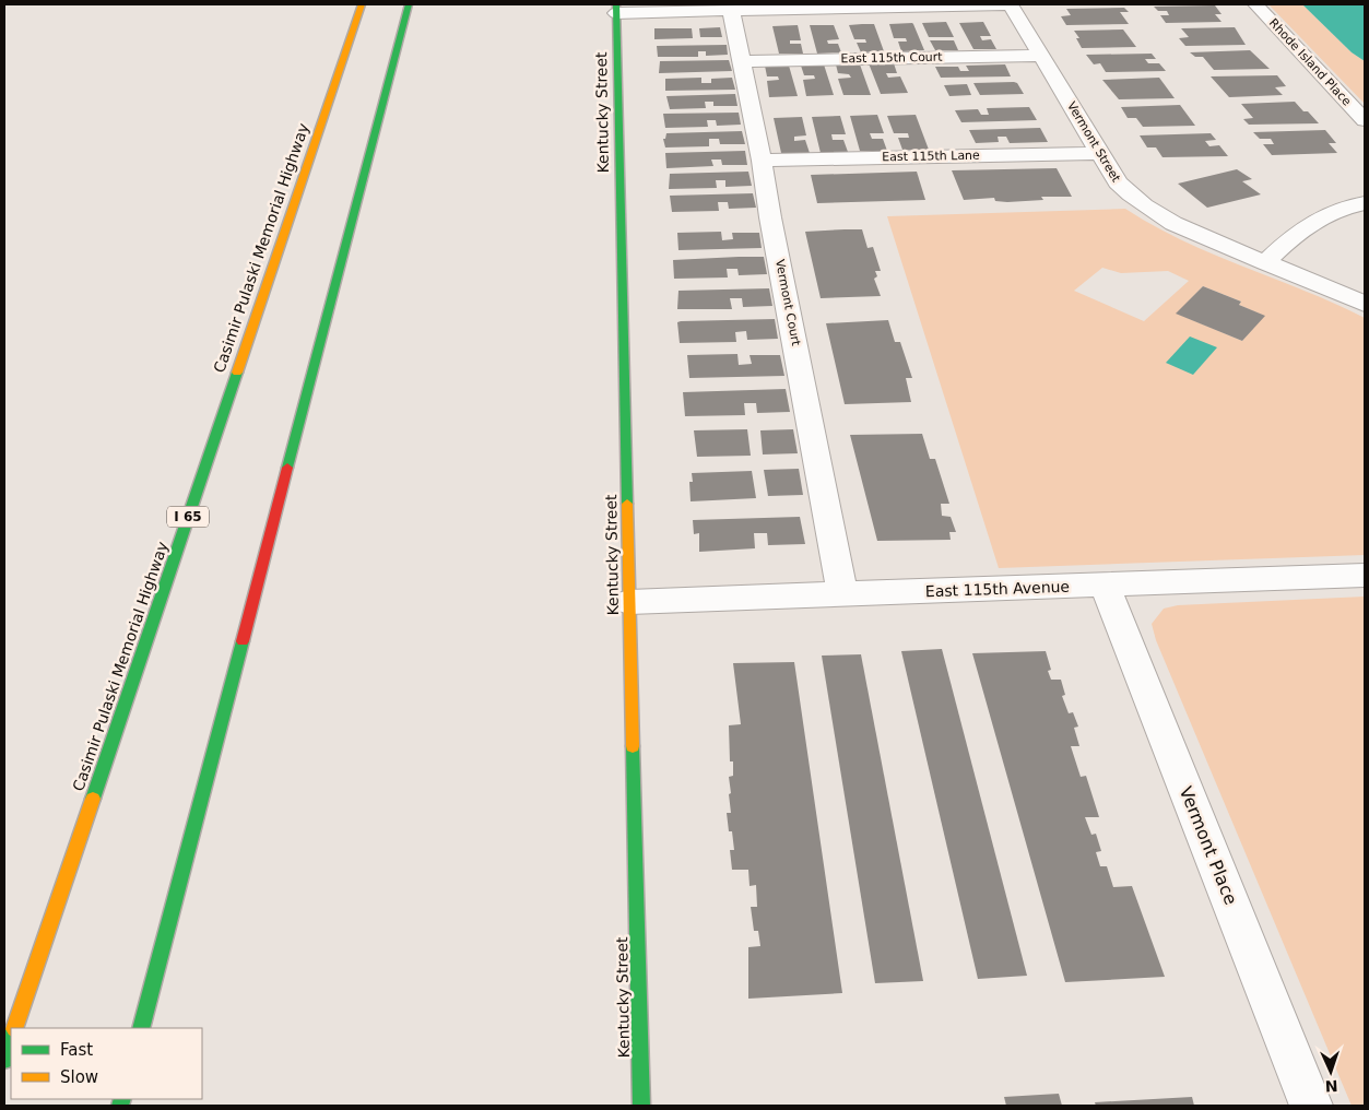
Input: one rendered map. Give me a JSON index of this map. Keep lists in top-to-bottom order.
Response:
{
  "streets": {
    "main road": ["Kentucky Street", "Casimir Pulaski Memorial Highway", "I 65"],
    "street": [
      "East 115th Court",
      "Rhode Island Place",
      "Vermont Street",
      "East 115th Lane",
      "Vermont Court",
      "East 115th Avenue",
      "Vermont Place"
    ]
  },
  "crossings": [
    ["East 115th Court", "Vermont Street"],
    ["East 115th Court", "Vermont Court"],
    ["Kentucky Street", "East 115th Avenue"],
    ["Vermont Street", "East 115th Lane"],
    ["East 115th Lane", "Vermont Court"],
    ["Vermont Court", "East 115th Avenue"],
    ["East 115th Avenue", "Vermont Place"]
  ],
  "legend": ["Fast", "Slow"],
  "north": "bottom"
}
